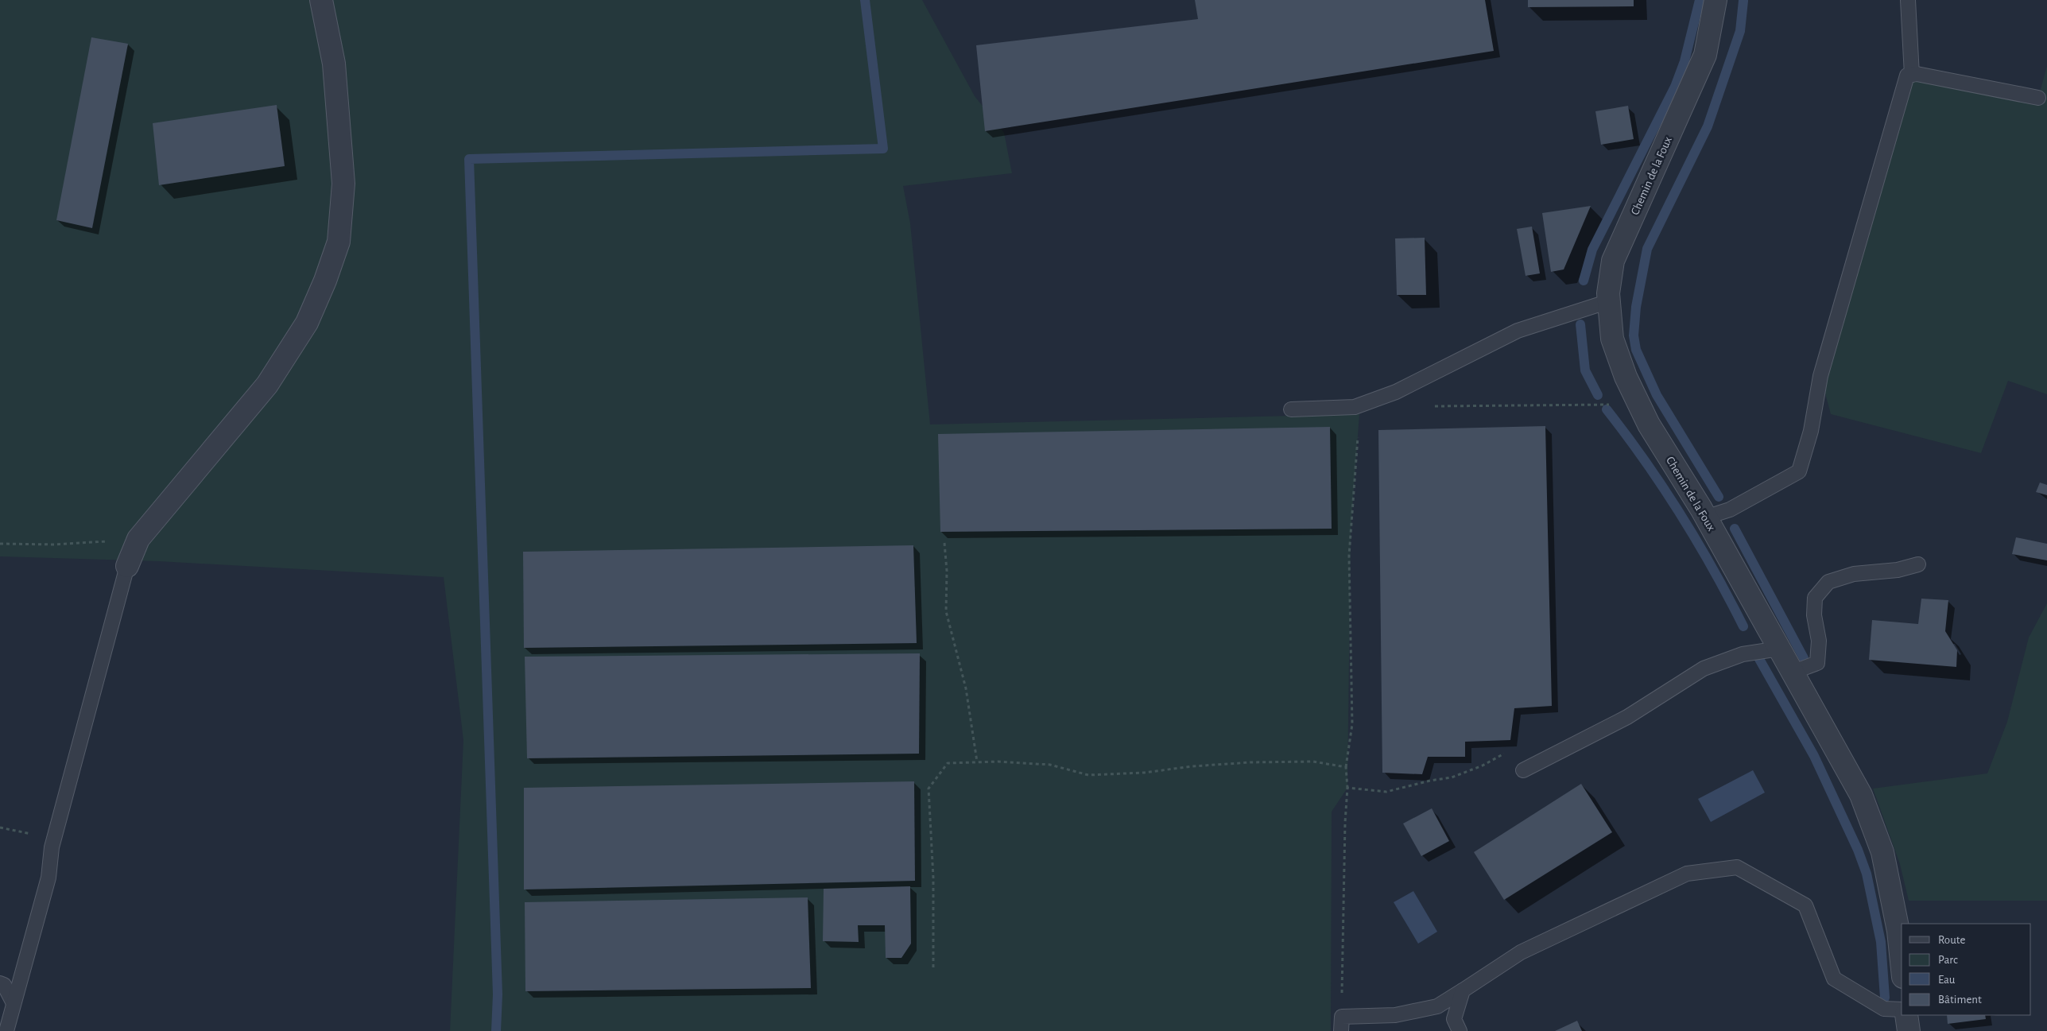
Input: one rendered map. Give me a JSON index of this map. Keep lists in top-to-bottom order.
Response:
{
  "streets": {
    "street": ["Chemin de la Foux"]
  },
  "legend": [
    "Route",
    "Parc",
    "Eau",
    "Bâtiment"
  ]
}
